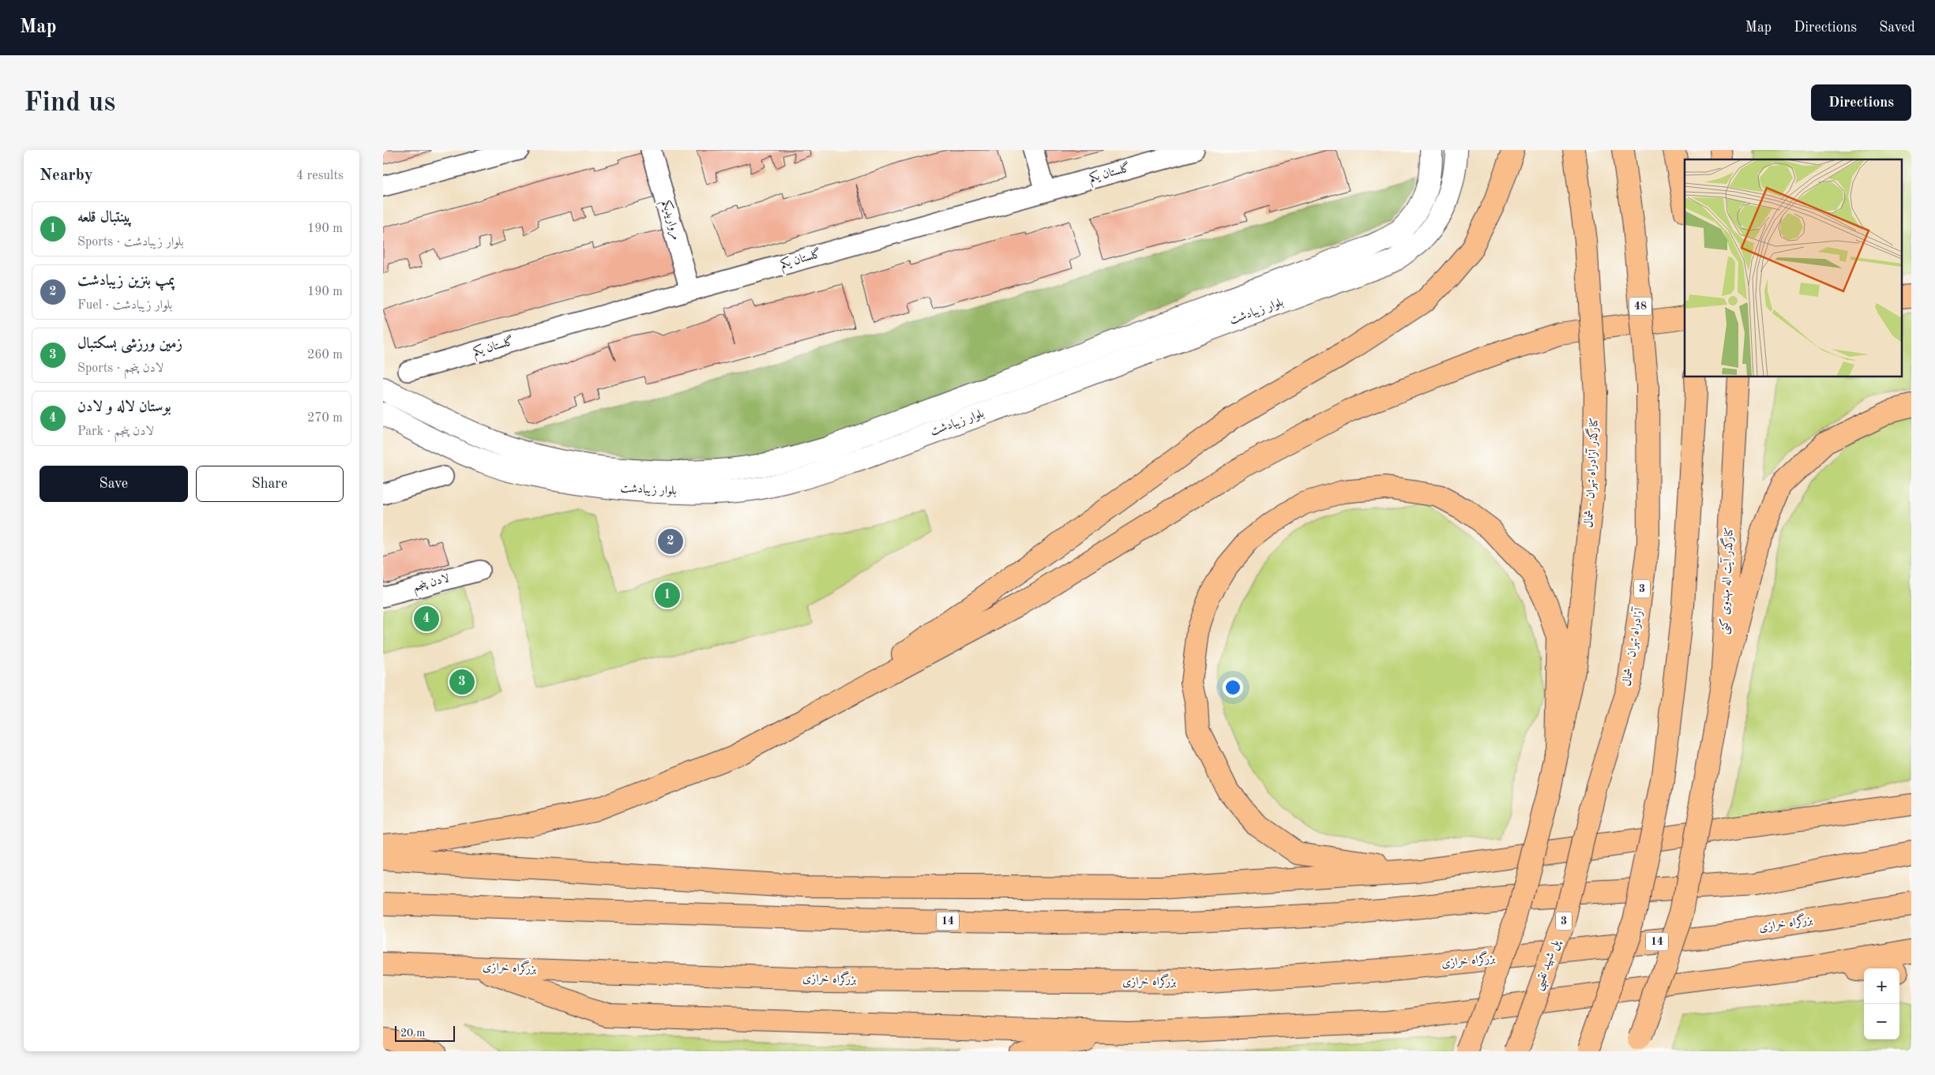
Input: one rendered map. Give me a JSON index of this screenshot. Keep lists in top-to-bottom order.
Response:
{
  "streets": {
    "main road": [
      "48",
      "کنارگذر آزادراه تهران - شمال",
      "کنارگذر آیت اله مهدوی کنی",
      "3",
      "آزادراه تهران - شمال",
      "14",
      "بزرگراه خرازی",
      "پل شهید نقیبی"
    ],
    "street": [
      "گلستان یکم",
      "مرواریدیکم",
      "بلوار زیبادشت",
      "لادن پنجم"
    ]
  },
  "crossings": [
    ["گلستان یکم", "مرواریدیکم"],
    ["48", "آزادراه تهران - شمال"],
    ["آزادراه تهران - شمال", "پل شهید نقیبی"]
  ],
  "scale_bar": "20 m",
  "page": {
    "header": "Map",
    "nav": ["Map", "Directions", "Saved"],
    "buttons": [
      "Directions",
      ["Save", "Share"]
    ],
    "title": "Find us",
    "heading": ["Nearby", "4 results"],
    "list": [
      {
        "mark": "1",
        "name": "پینتبال قلعه",
        "note": "Sports · بلوار زیبادشت",
        "value": "190 m"
      },
      {
        "mark": "2",
        "name": "پمپ بنزین زیبادشت",
        "note": "Fuel · بلوار زیبادشت",
        "value": "190 m"
      },
      {
        "mark": "3",
        "name": "زمین ورزشی بسکتبال",
        "note": "Sports · لادن پنجم",
        "value": "260 m"
      },
      {
        "mark": "4",
        "name": "بوستان لاله و لادن",
        "note": "Park · لادن پنجم",
        "value": "270 m"
      }
    ],
    "pins": [
      "2",
      "1",
      "4",
      "3"
    ],
    "map_buttons": ["+", "−"],
    "scale": "20 m"
  }
}
